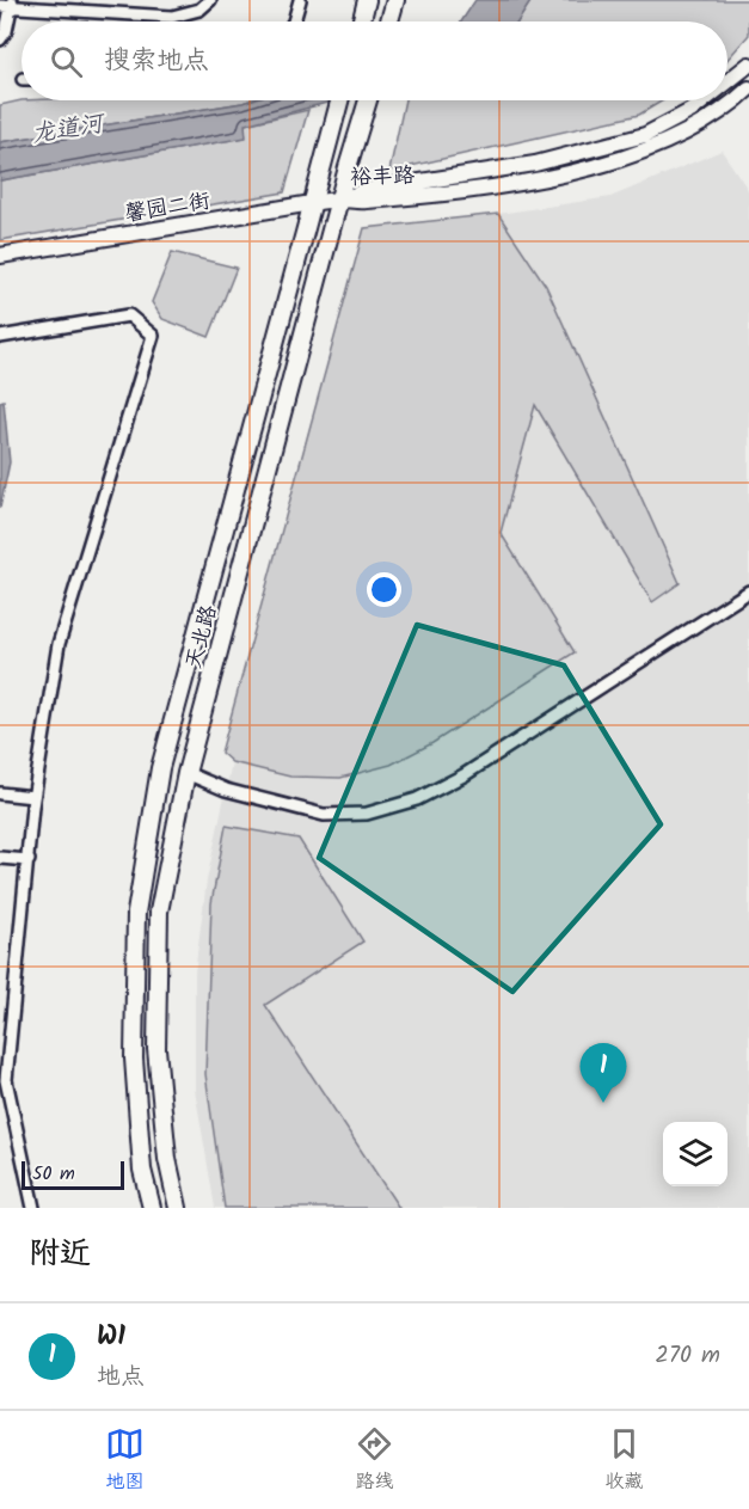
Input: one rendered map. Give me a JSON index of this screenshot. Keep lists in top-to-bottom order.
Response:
{
  "streets": {
    "main road": ["天北路"],
    "street": ["裕丰路", "馨园二街"]
  },
  "crossings": [
    ["裕丰路", "馨园二街"],
    ["裕丰路", "天北路"],
    ["馨园二街", "天北路"]
  ],
  "water": ["龙道河"],
  "scale_bar": "50 m",
  "page": {
    "search": "搜索地点",
    "pins": "1",
    "scale": "50 m",
    "heading": "附近",
    "list": [
      {
        "mark": "1",
        "name": "W1",
        "note": "地点",
        "value": "270 m"
      }
    ],
    "nav": ["地图", "路线", "收藏"]
  }
}
